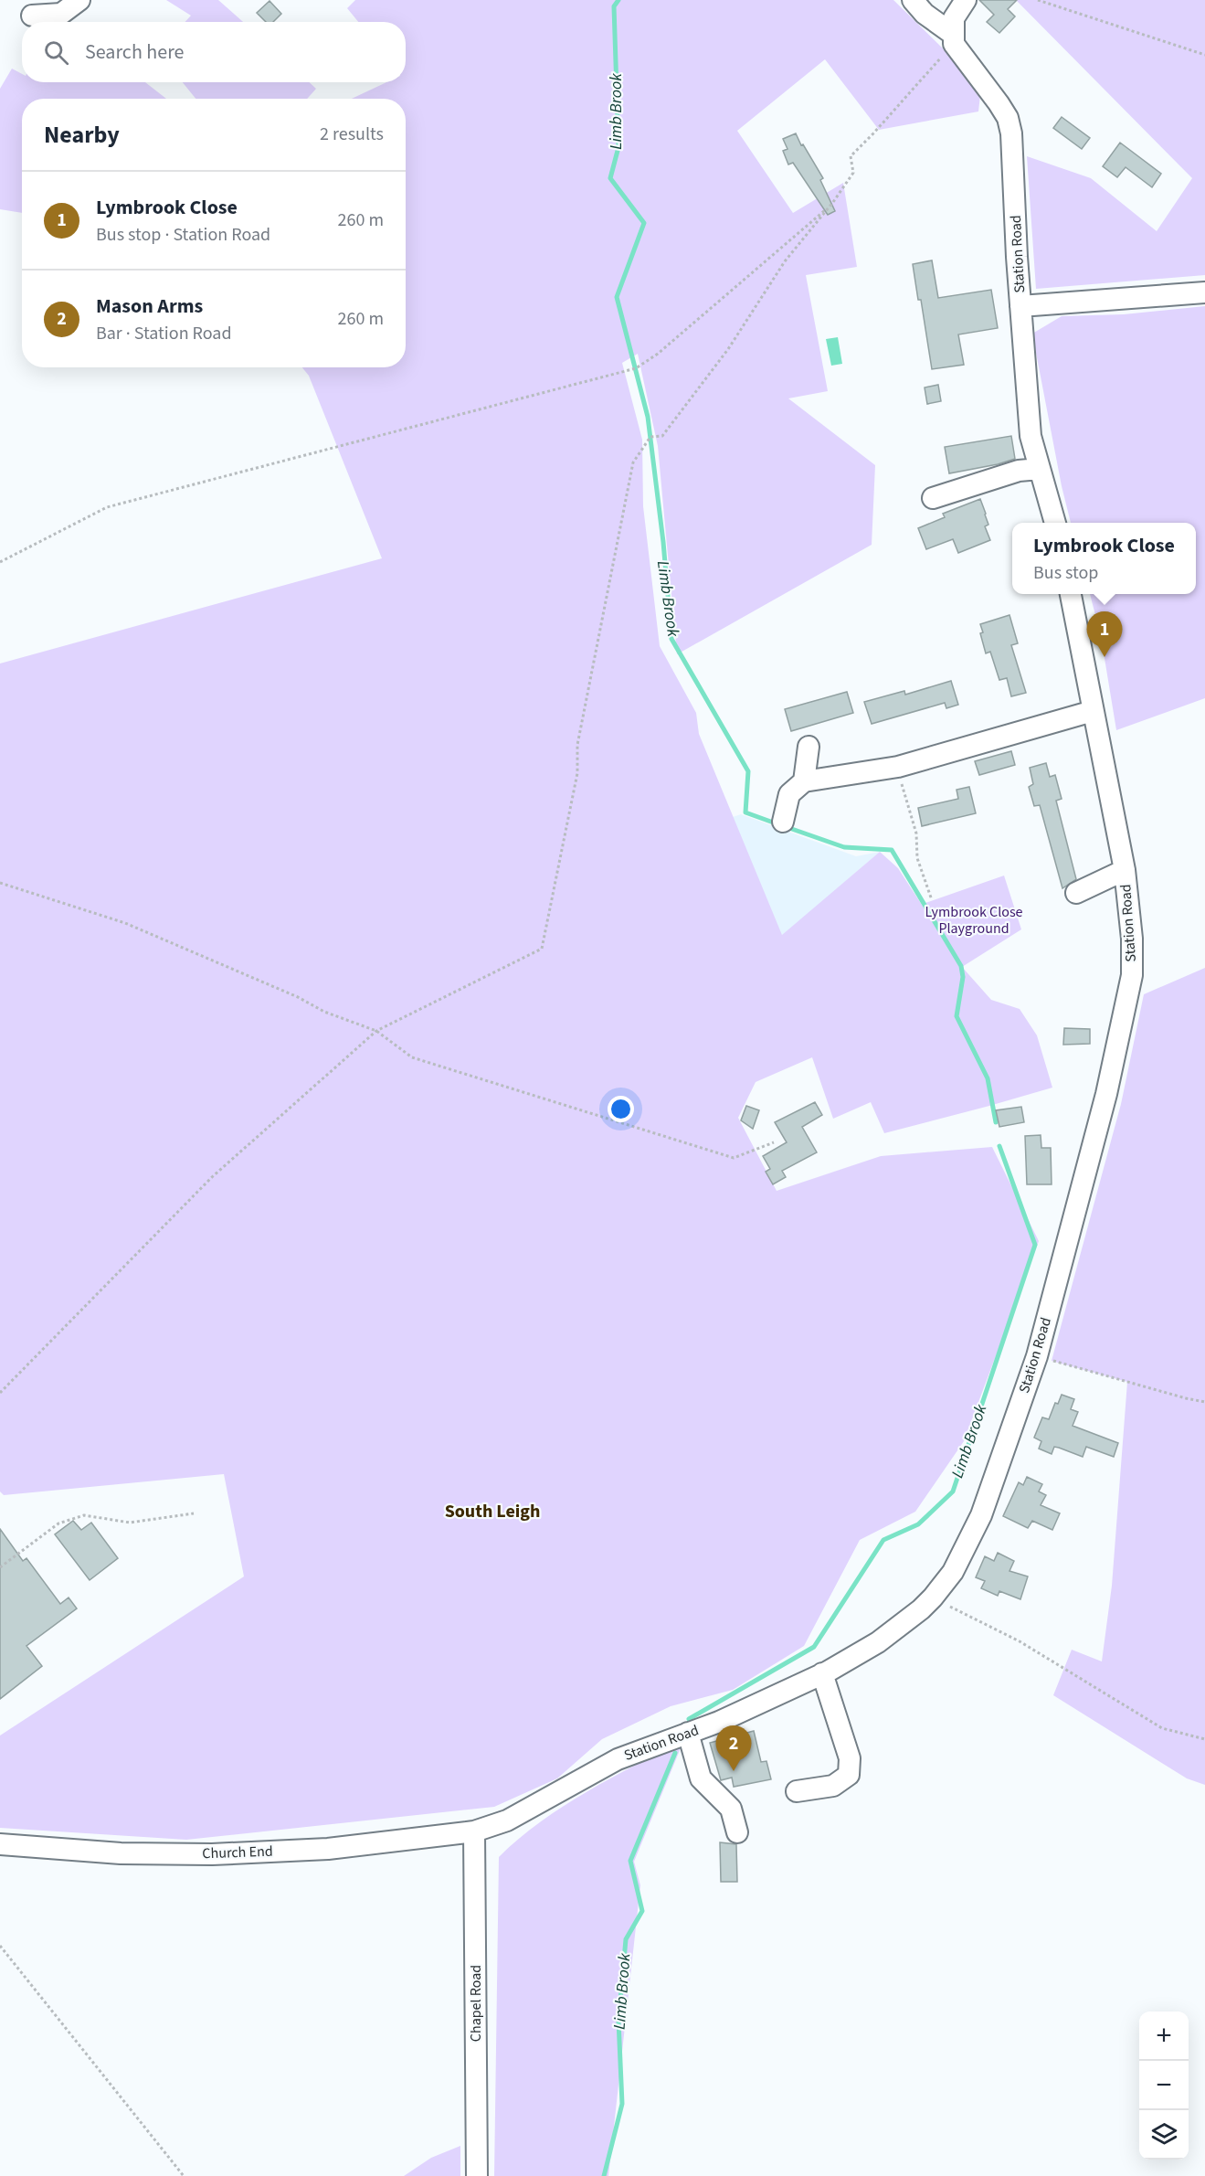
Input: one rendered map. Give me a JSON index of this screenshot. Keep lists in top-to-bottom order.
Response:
{
  "streets": {
    "street": ["Station Road", "Church End", "Chapel Road"]
  },
  "crossings": [
    ["Station Road", "Church End"],
    ["Station Road", "Chapel Road"],
    ["Church End", "Chapel Road"]
  ],
  "districts": ["South Leigh"],
  "water": ["Limb Brook"],
  "parks": ["Lymbrook Close Playground"],
  "page": {
    "search": "Search here",
    "heading": ["Nearby", "2 results"],
    "list": [
      {
        "mark": "1",
        "name": "Lymbrook Close",
        "note": "Bus stop · Station Road",
        "value": "260 m"
      },
      {
        "mark": "2",
        "name": "Mason Arms",
        "note": "Bar · Station Road",
        "value": "260 m"
      }
    ],
    "popup": ["Lymbrook Close", "Bus stop"],
    "pins": ["1", "2"],
    "map_buttons": ["+", "−"]
  }
}
